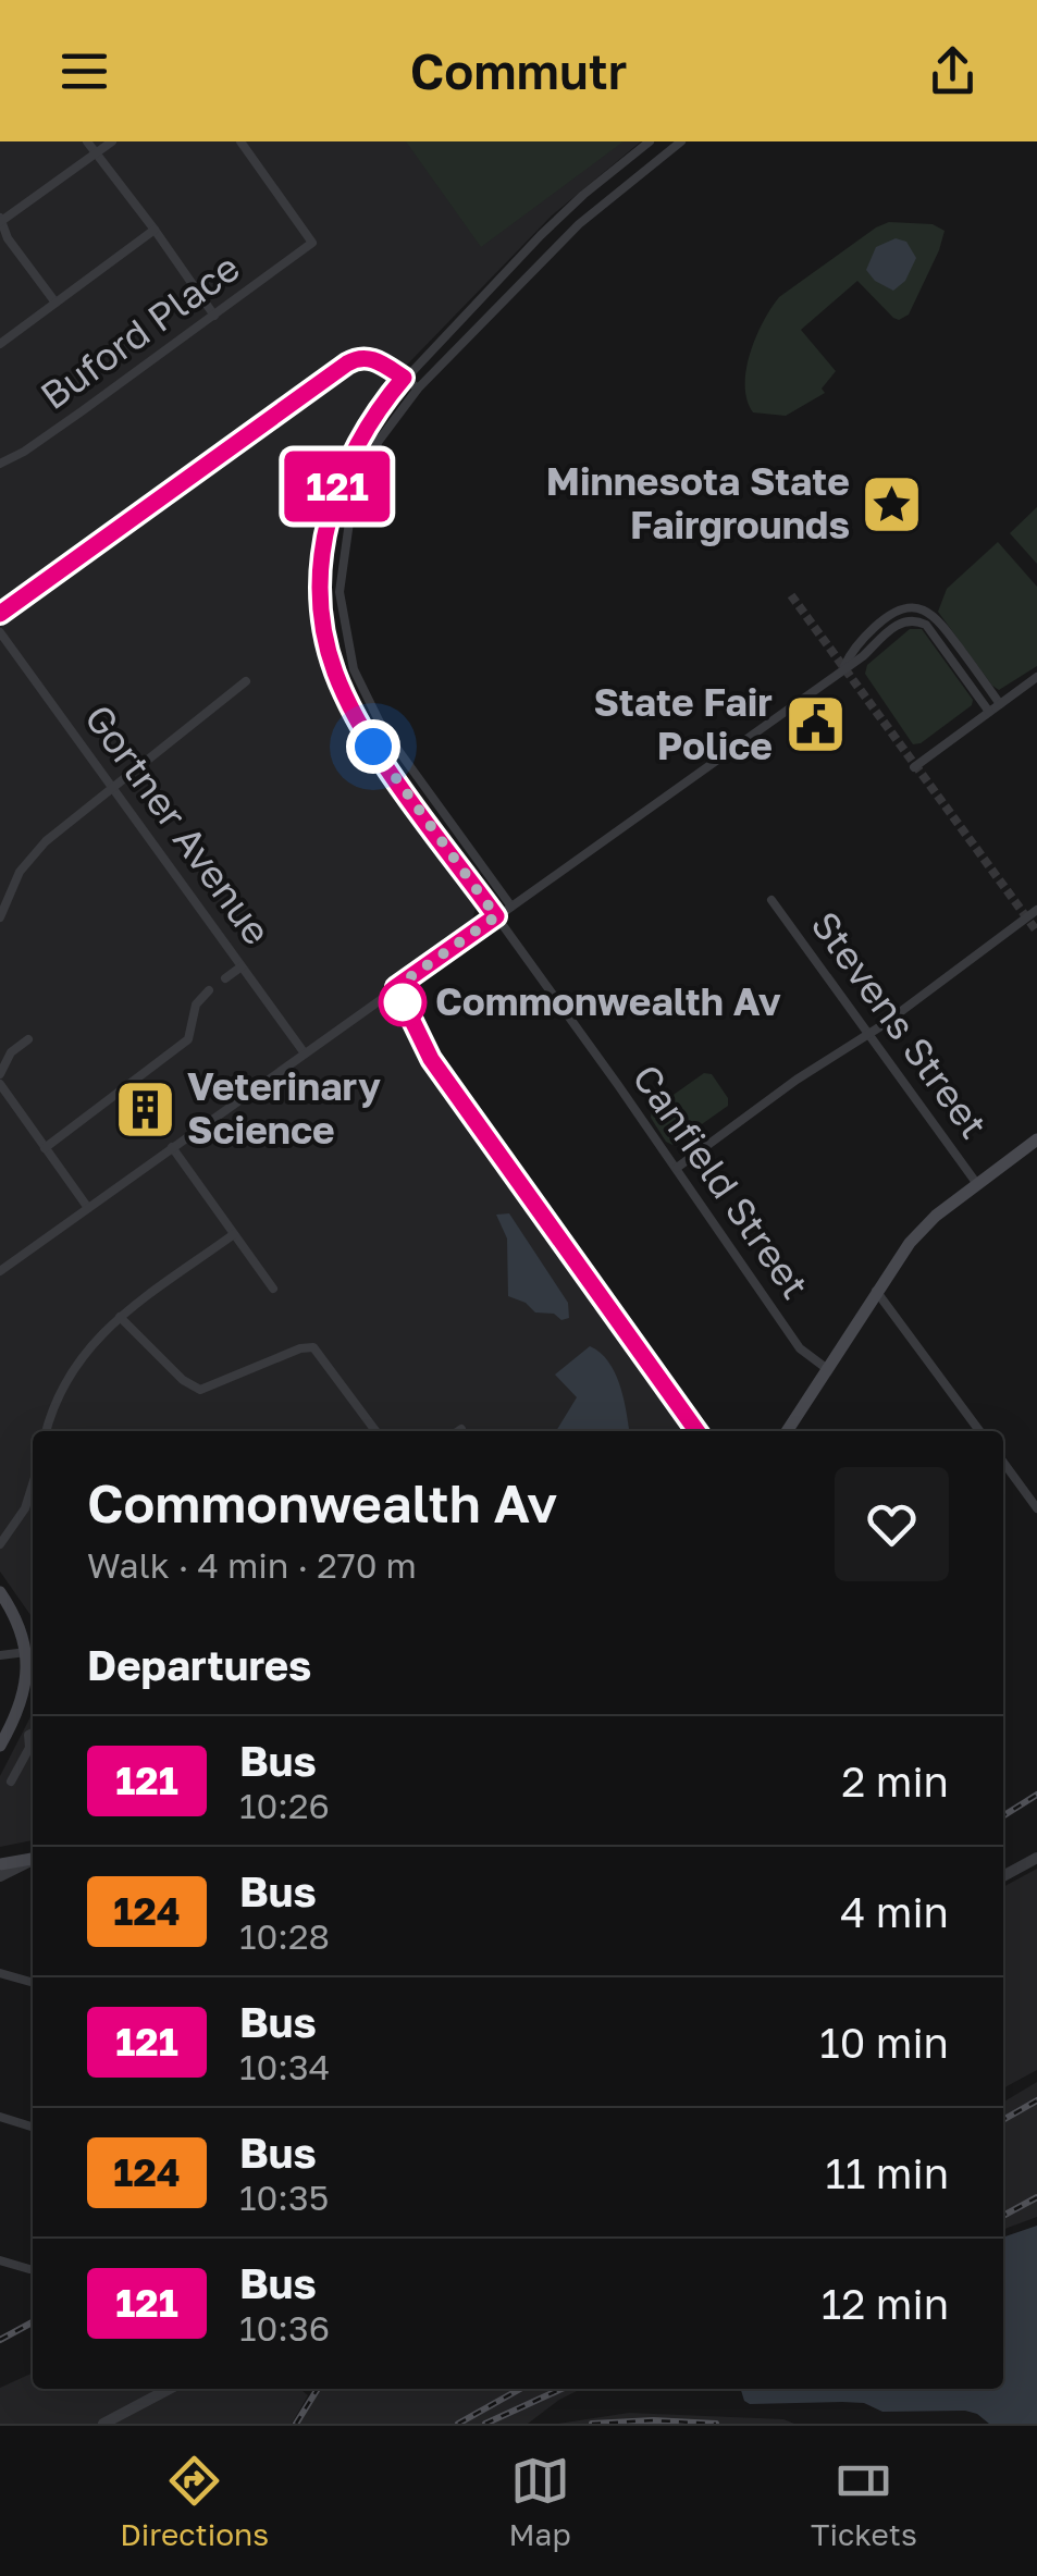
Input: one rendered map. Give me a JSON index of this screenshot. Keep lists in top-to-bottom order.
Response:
{
  "streets": {
    "street": [
      "Buford Place",
      "Gortner Avenue",
      "Stevens Street",
      "Canfield Street"
    ]
  },
  "places": {
    "place": ["Minnesota State Fairgrounds"],
    "public building": ["State Fair Police"],
    "other": ["Commonwealth Av"],
    "building": ["Veterinary Science"]
  },
  "lines": ["bus line 121"],
  "page": {
    "header": "Commutr",
    "on_map": "121",
    "heading": [
      ["Commonwealth Av", "Walk · 4 min · 270 m"],
      "Departures"
    ],
    "list": [
      {
        "mark": "121",
        "name": "Bus",
        "note": "10:26",
        "value": "2 min"
      },
      {
        "mark": "124",
        "name": "Bus",
        "note": "10:28",
        "value": "4 min"
      },
      {
        "mark": "121",
        "name": "Bus",
        "note": "10:34",
        "value": "10 min"
      },
      {
        "mark": "124",
        "name": "Bus",
        "note": "10:35",
        "value": "11 min"
      },
      {
        "mark": "121",
        "name": "Bus",
        "note": "10:36",
        "value": "12 min"
      }
    ],
    "tabs": ["Directions", "Map", "Tickets"]
  }
}
